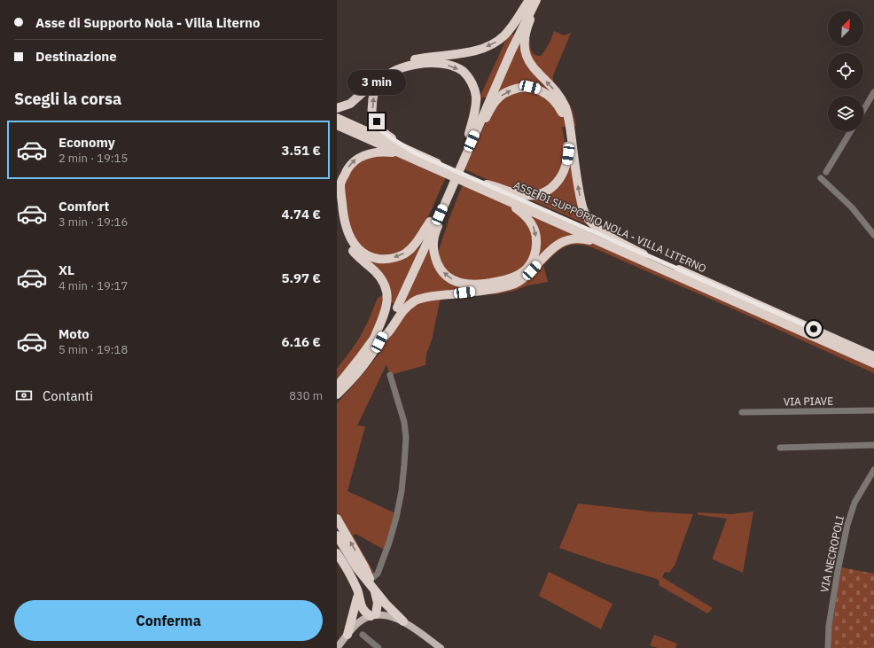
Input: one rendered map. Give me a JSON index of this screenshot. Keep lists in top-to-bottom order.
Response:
{
  "streets": {
    "highway": ["ASSE DI SUPPORTO NOLA - VILLA LITERNO"],
    "street": ["VIA PIAVE", "VIA NECROPOLI"]
  },
  "north": "top right",
  "page": {
    "banner": ["Asse di Supporto Nola - Villa Literno", "Destinazione"],
    "bubble": "3 min",
    "heading": "Scegli la corsa",
    "list": [
      {
        "name": "Economy",
        "note": "2 min · 19:15",
        "value": "3.51 €"
      },
      {
        "name": "Comfort",
        "note": "3 min · 19:16",
        "value": "4.74 €"
      },
      {
        "name": "XL",
        "note": "4 min · 19:17",
        "value": "5.97 €"
      },
      {
        "name": "Moto",
        "note": "5 min · 19:18",
        "value": "6.16 €"
      }
    ],
    "pay": ["Contanti", "830 m"],
    "buttons": "Conferma"
  }
}
